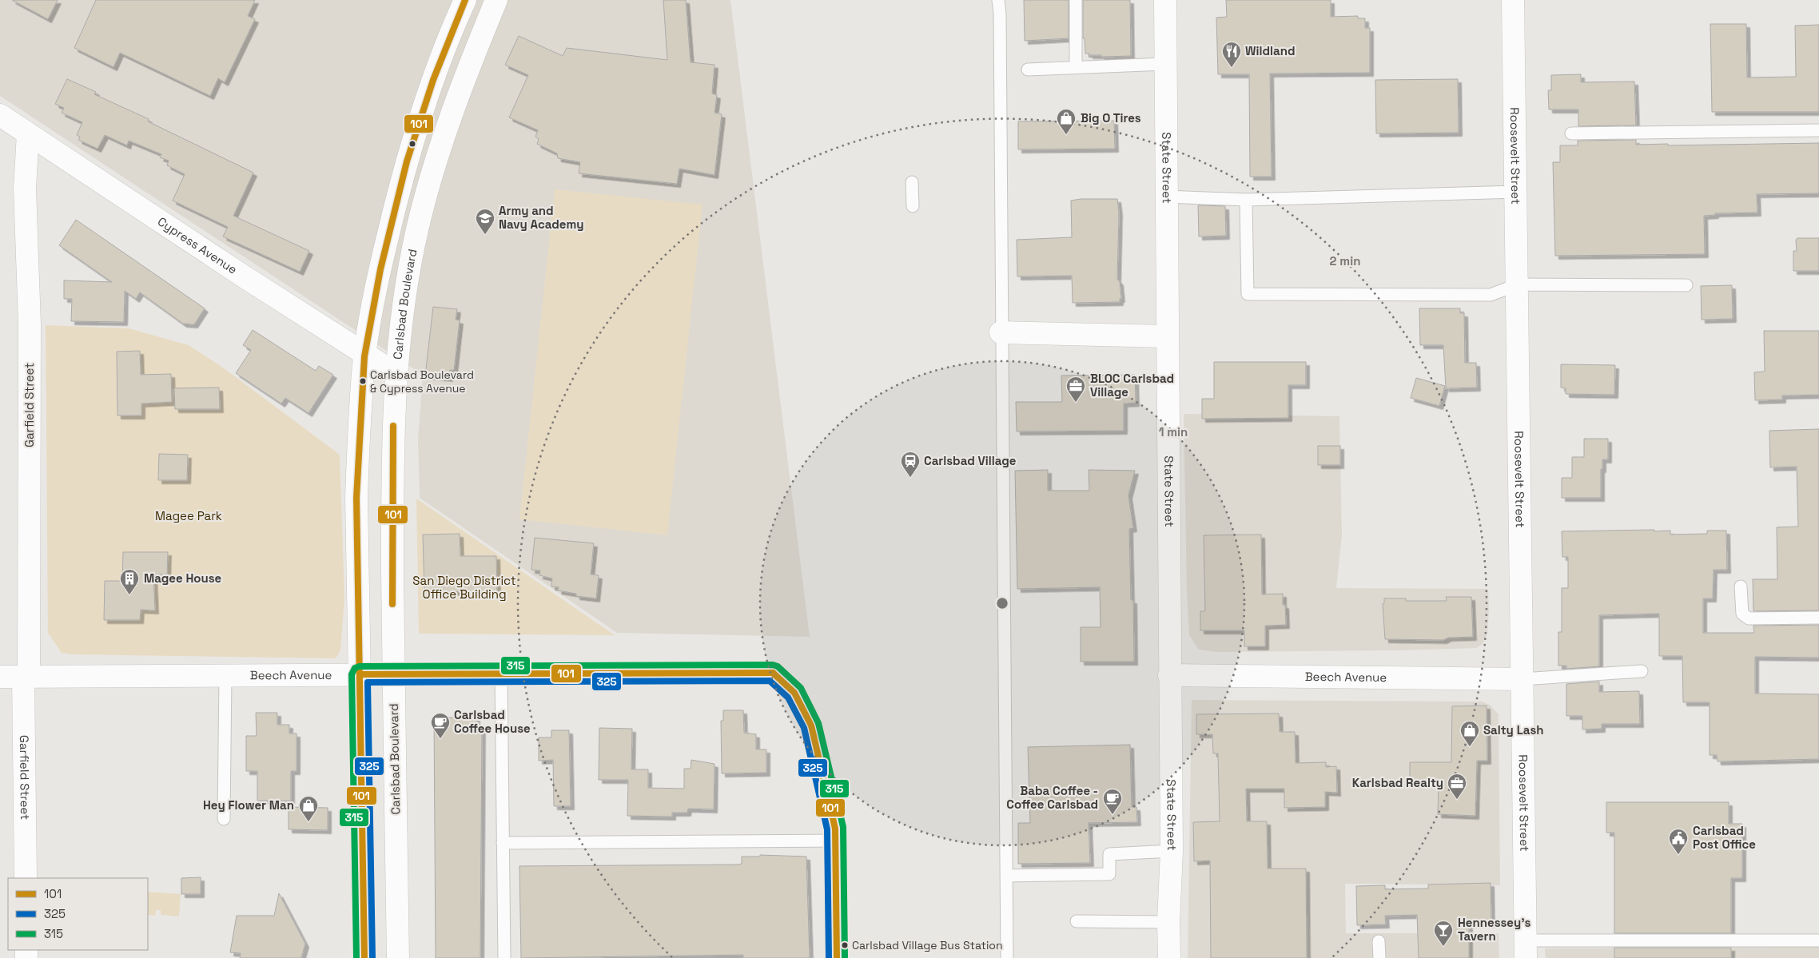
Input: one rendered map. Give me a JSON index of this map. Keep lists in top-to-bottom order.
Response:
{
  "streets": {
    "street": [
      "Roosevelt Street",
      "State Street",
      "Cypress Avenue",
      "Carlsbad Boulevard",
      "Garfield Street",
      "Beech Avenue"
    ]
  },
  "crossings": [
    ["Roosevelt Street", "Beech Avenue"],
    ["State Street", "Beech Avenue"],
    ["Cypress Avenue", "Carlsbad Boulevard"],
    ["Cypress Avenue", "Garfield Street"],
    ["Carlsbad Boulevard", "Beech Avenue"],
    ["Garfield Street", "Beech Avenue"]
  ],
  "parks": ["Magee Park", "San Diego District Office Building"],
  "places": {
    "restaurant": ["Wildland"],
    "shop": ["Big O Tires", "Salty Lash", "Hey Flower Man"],
    "school or university": ["Army and Navy Academy"],
    "other": ["Carlsbad Boulevard & Cypress Avenue", "Carlsbad Village Bus Station"],
    "office": ["BLOC Carlsbad Village", "Karlsbad Realty"],
    "station": ["Carlsbad Village"],
    "building": ["Magee House"],
    "cafe": ["Carlsbad Coffee House", "Baba Coffee - Coffee Carlsbad"],
    "public building": ["Carlsbad Post Office"],
    "bar": ["Hennessey's Tavern"]
  },
  "lines": ["transit line 101", "transit line 315", "transit line 325"],
  "legend": ["101", "325", "315"],
  "rings": ["2 min", "1 min"]
}
